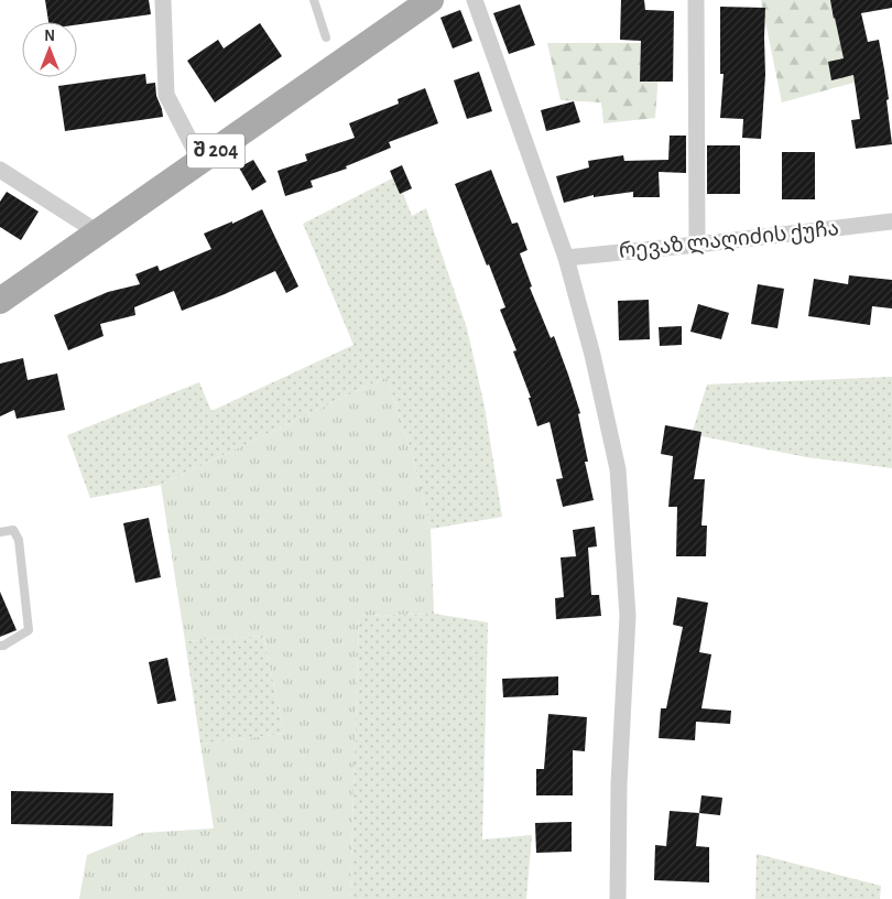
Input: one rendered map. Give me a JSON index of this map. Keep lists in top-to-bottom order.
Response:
{
  "streets": {
    "main road": ["შ 204"],
    "street": ["რევაზ ლაღიძის ქუჩა"]
  },
  "north": "top"
}
